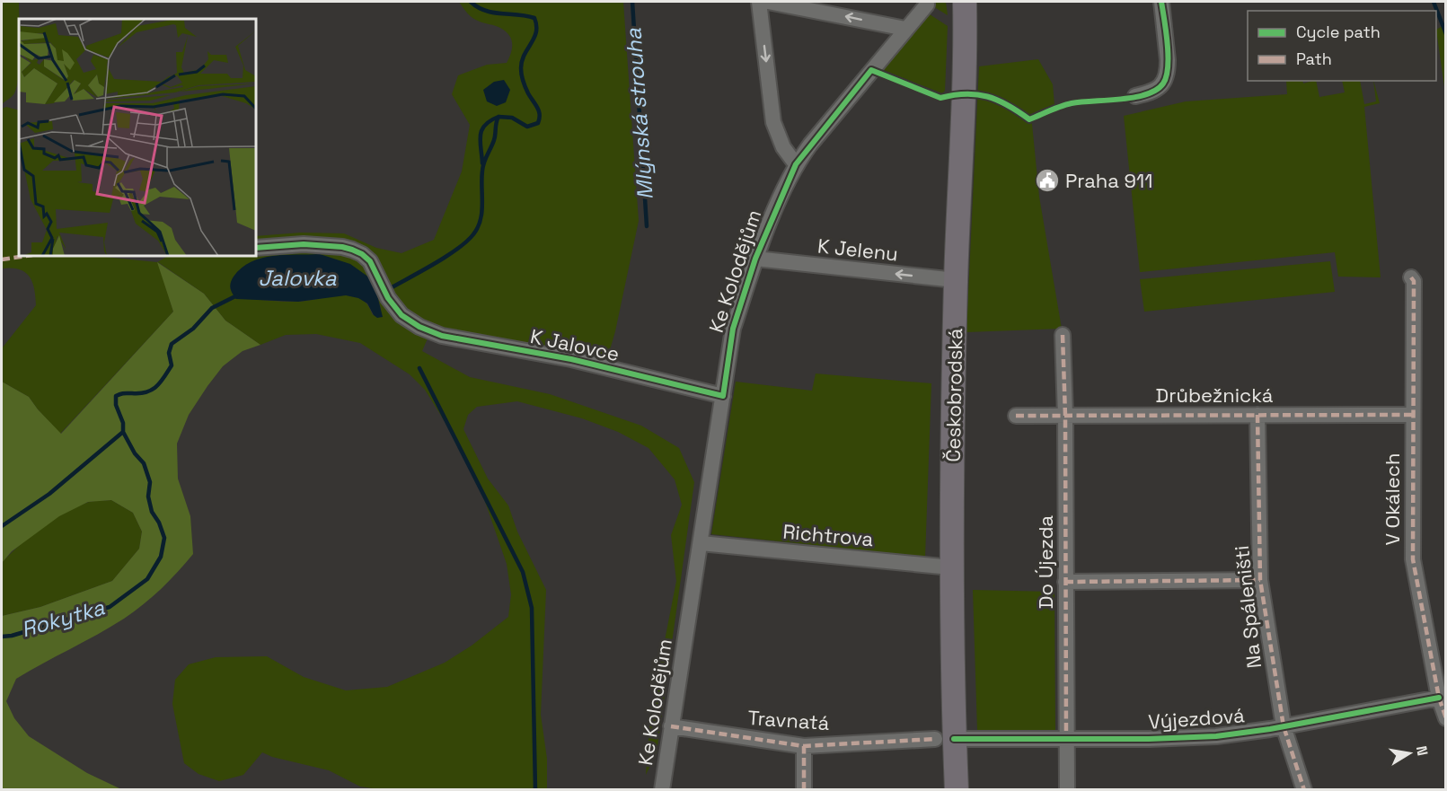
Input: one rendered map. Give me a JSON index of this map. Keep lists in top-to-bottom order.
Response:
{
  "streets": {
    "main road": ["Českobrodská"],
    "street": [
      "K Jelenu",
      "Ke Kolodějům",
      "K Jalovce",
      "Drůbežnická",
      "V Okálech",
      "Richtrova",
      "Do Újezda",
      "Na Spáleništi",
      "Výjezdová",
      "Travnatá"
    ]
  },
  "crossings": [
    ["K Jelenu", "Ke Kolodějům"],
    ["K Jelenu", "Českobrodská"],
    ["Ke Kolodějům", "K Jalovce"],
    ["Ke Kolodějům", "Richtrova"],
    ["Ke Kolodějům", "Travnatá"],
    ["Českobrodská", "Richtrova"],
    ["Českobrodská", "Výjezdová"],
    ["Českobrodská", "Travnatá"],
    ["Drůbežnická", "V Okálech"],
    ["Drůbežnická", "Do Újezda"],
    ["Drůbežnická", "Na Spáleništi"],
    ["V Okálech", "Výjezdová"],
    ["Do Újezda", "Výjezdová"],
    ["Na Spáleništi", "Výjezdová"],
    ["Výjezdová", "Travnatá"]
  ],
  "one_way": ["K Jelenu"],
  "water": ["Mlýnská strouha", "Jalovka", "Rokytka"],
  "places": {
    "public building": ["Praha 911"]
  },
  "legend": ["Cycle path", "Path"],
  "north": "right"
}
